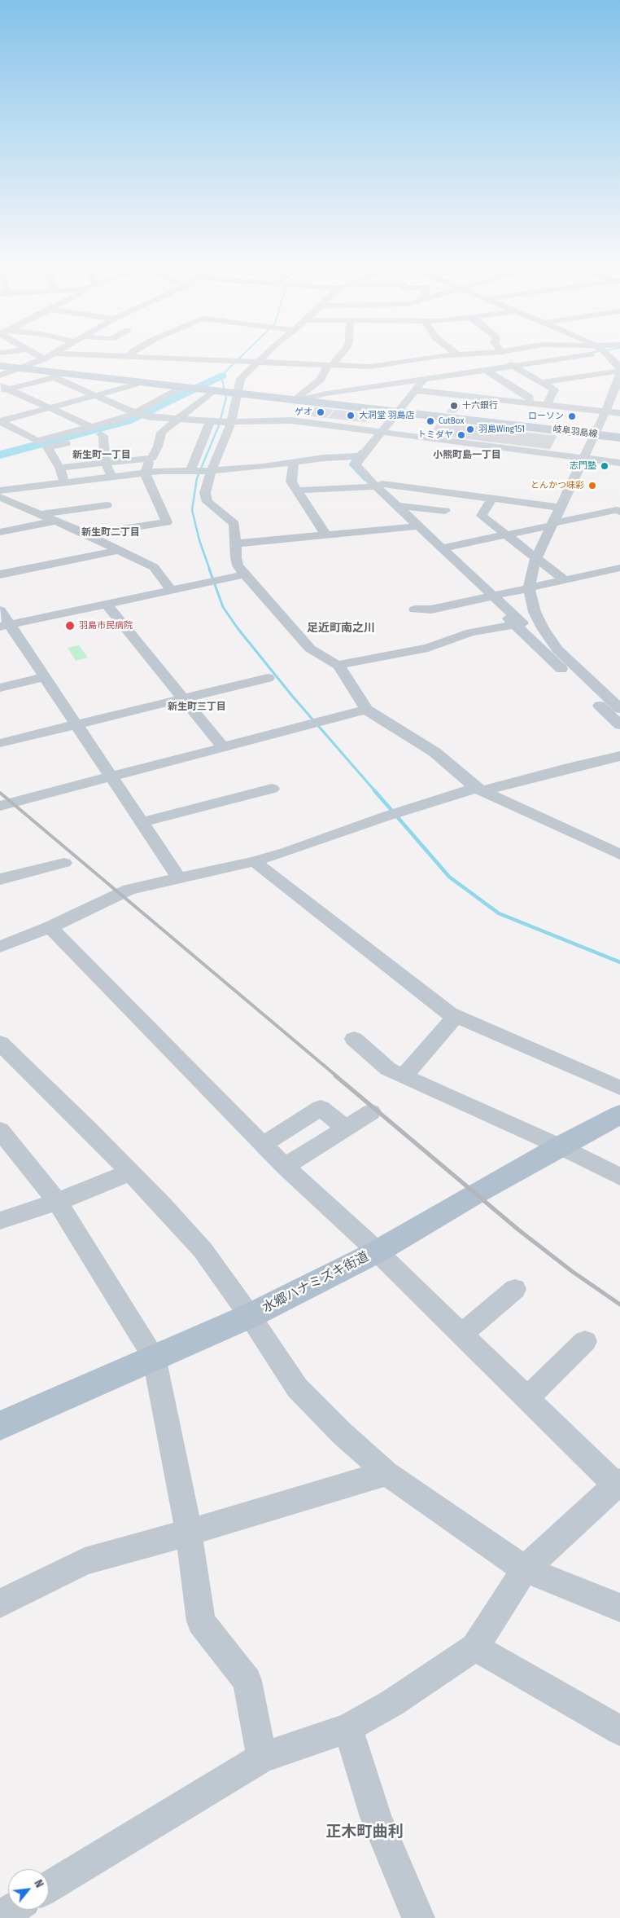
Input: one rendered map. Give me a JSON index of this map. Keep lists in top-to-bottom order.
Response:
{
  "streets": {
    "main road": ["岐阜羽島線", "水郷ハナミズキ街道"]
  },
  "districts": [
    "新生町一丁目",
    "小熊町島一丁目",
    "新生町二丁目",
    "足近町南之川",
    "新生町三丁目",
    "正木町曲利"
  ],
  "places": [
    "十六銀行",
    "ゲオ",
    "大洞堂 羽島店",
    "ローソン",
    "CutBox",
    "羽島Wing151",
    "トミダヤ",
    "志門塾",
    "とんかつ味彩",
    "羽島市民病院"
  ],
  "north": "top right"
}
